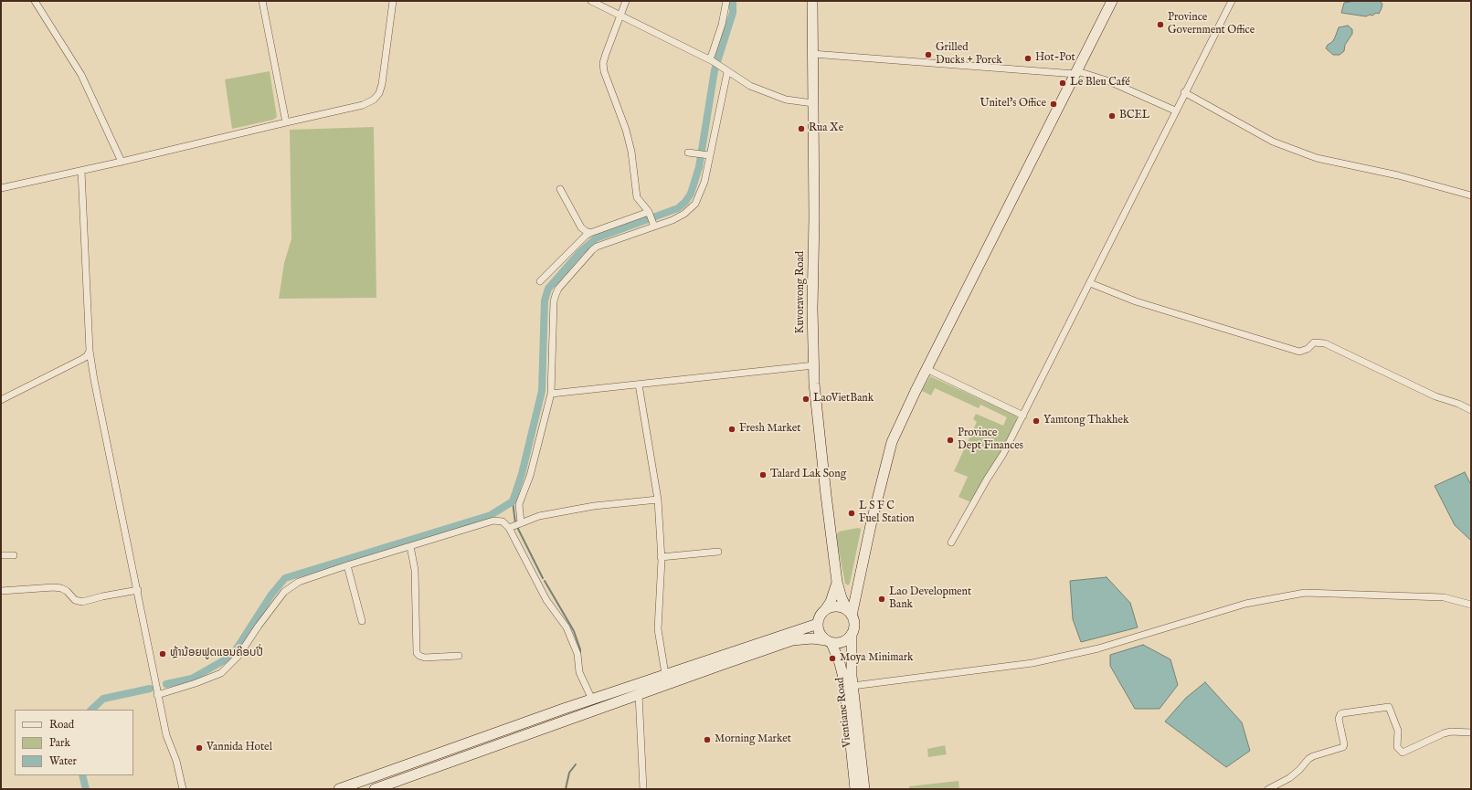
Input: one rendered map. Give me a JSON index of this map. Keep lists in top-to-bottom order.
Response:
{
  "streets": {
    "main road": ["Kuvoravong Road", "Vientiane Road"]
  },
  "crossings": [
    ["Kuvoravong Road", "Vientiane Road"]
  ],
  "places": [
    "Province Government Office",
    "Grilled Ducks + Porck",
    "Hot-Pot",
    "Le Bleu Café",
    "Unitel's Office",
    "BCEL",
    "Rua Xe",
    "LaoVietBank",
    "Yamtong Thakhek",
    "Fresh Market",
    "Province Dept Finances",
    "Talard Lak Song",
    "L S F C Fuel Station",
    "Lao Development Bank",
    "ຫຼ້ານ້ອຍຟູດແອນຄ໊ອບປີ່",
    "Moya Minimark",
    "Morning Market",
    "Vannida Hotel"
  ],
  "legend": ["Road", "Park", "Water"]
}
